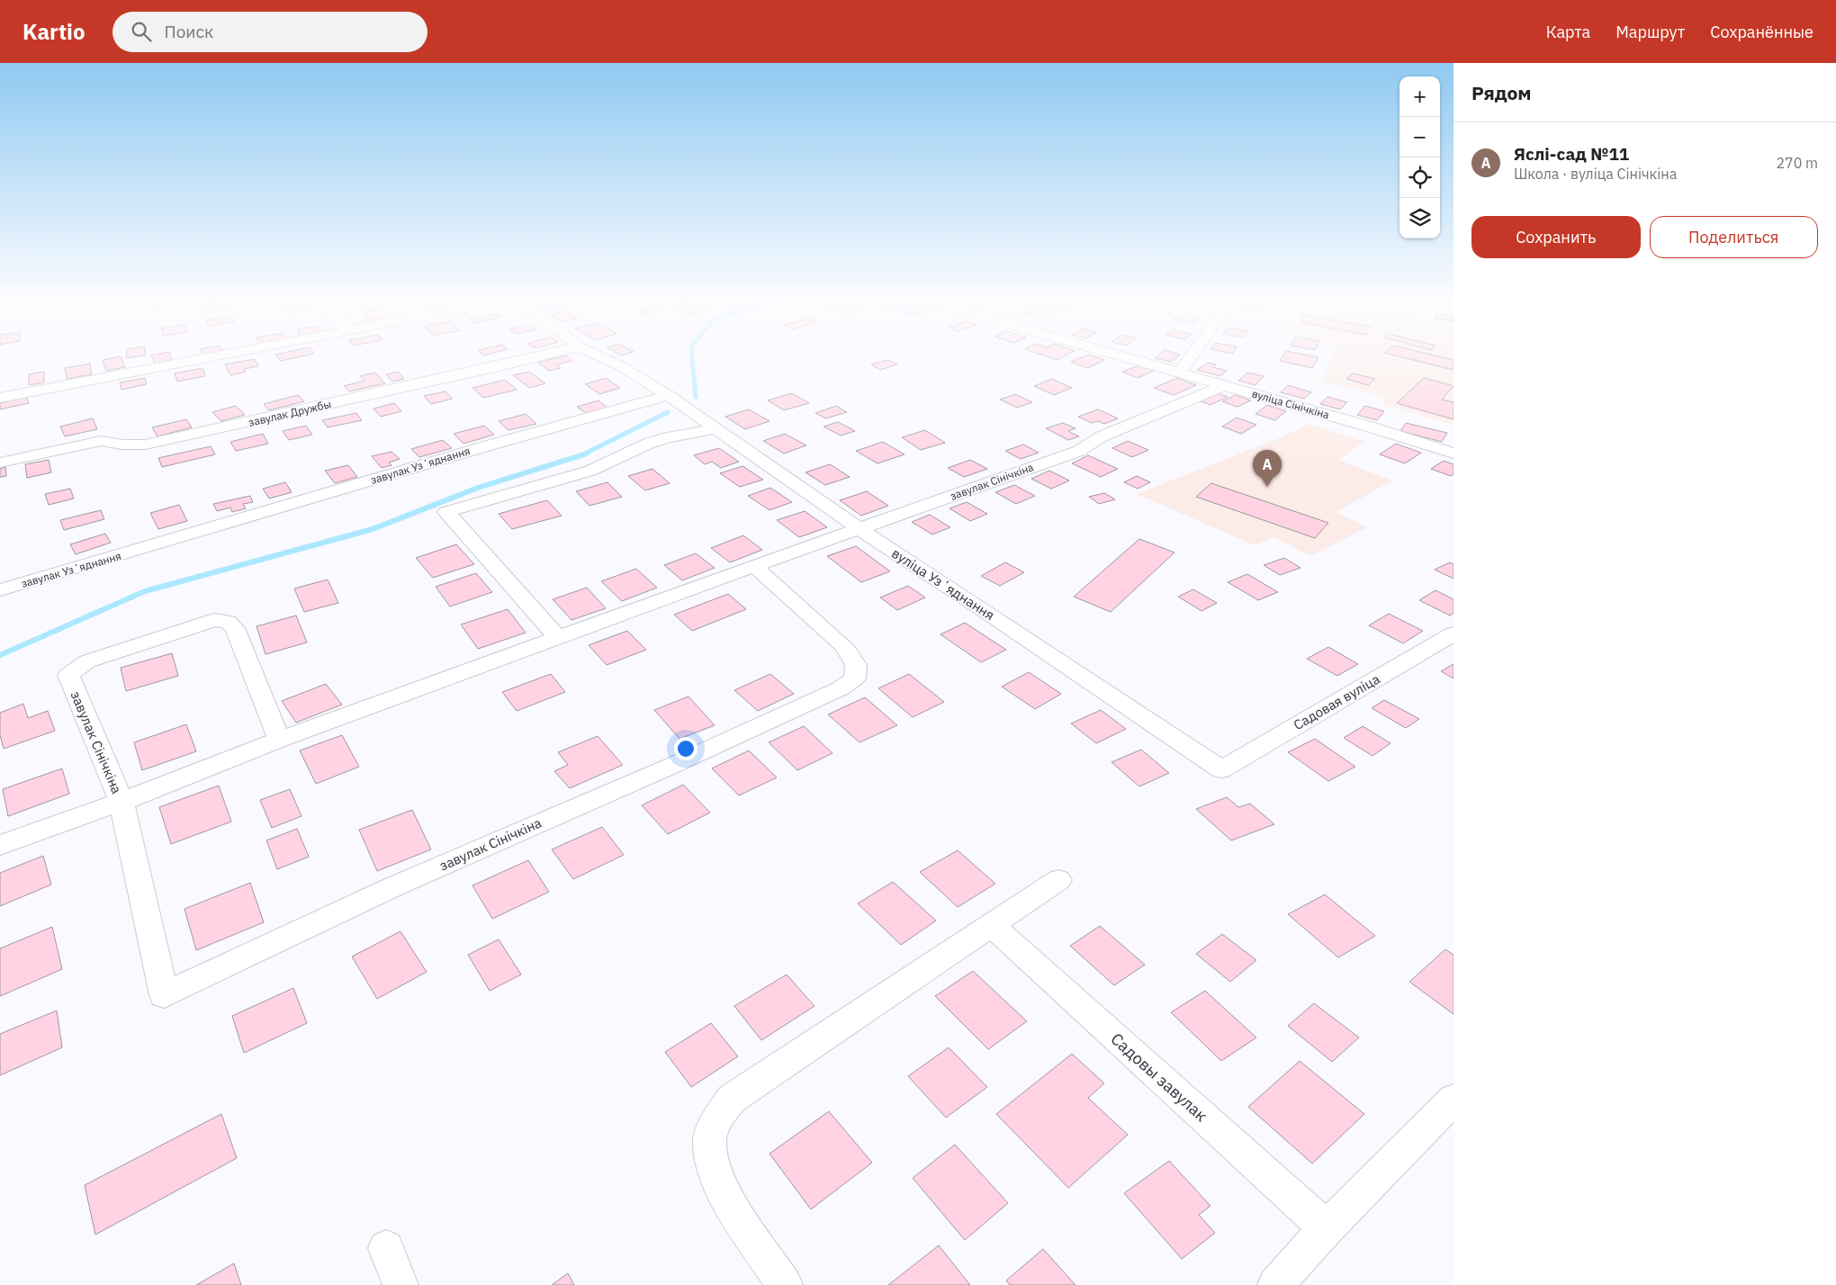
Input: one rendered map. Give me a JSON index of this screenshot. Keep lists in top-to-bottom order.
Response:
{
  "streets": {
    "street": [
      "вуліца Сінічкіна",
      "завулак Дружбы",
      "завулак Узʼяднання",
      "завулак Сінічкіна",
      "вуліца Узʼяднання",
      "Садовая вуліца",
      "Садовы завулак"
    ]
  },
  "crossings": [
    ["вуліца Сінічкіна", "завулак Сінічкіна"],
    ["завулак Узʼяднання", "вуліца Узʼяднання"],
    ["завулак Сінічкіна", "вуліца Узʼяднання"],
    ["вуліца Узʼяднання", "Садовая вуліца"]
  ],
  "page": {
    "header": "Kartio",
    "search": "Поиск",
    "nav": ["Карта", "Маршрут", "Сохранённые"],
    "heading": "Рядом",
    "map_buttons": ["+", "−"],
    "list": [
      {
        "mark": "A",
        "name": "Яслі-сад №11",
        "note": "Школа · вуліца Сінічкіна",
        "value": "270 m"
      }
    ],
    "buttons": ["Сохранить", "Поделиться"],
    "pins": "A"
  }
}
